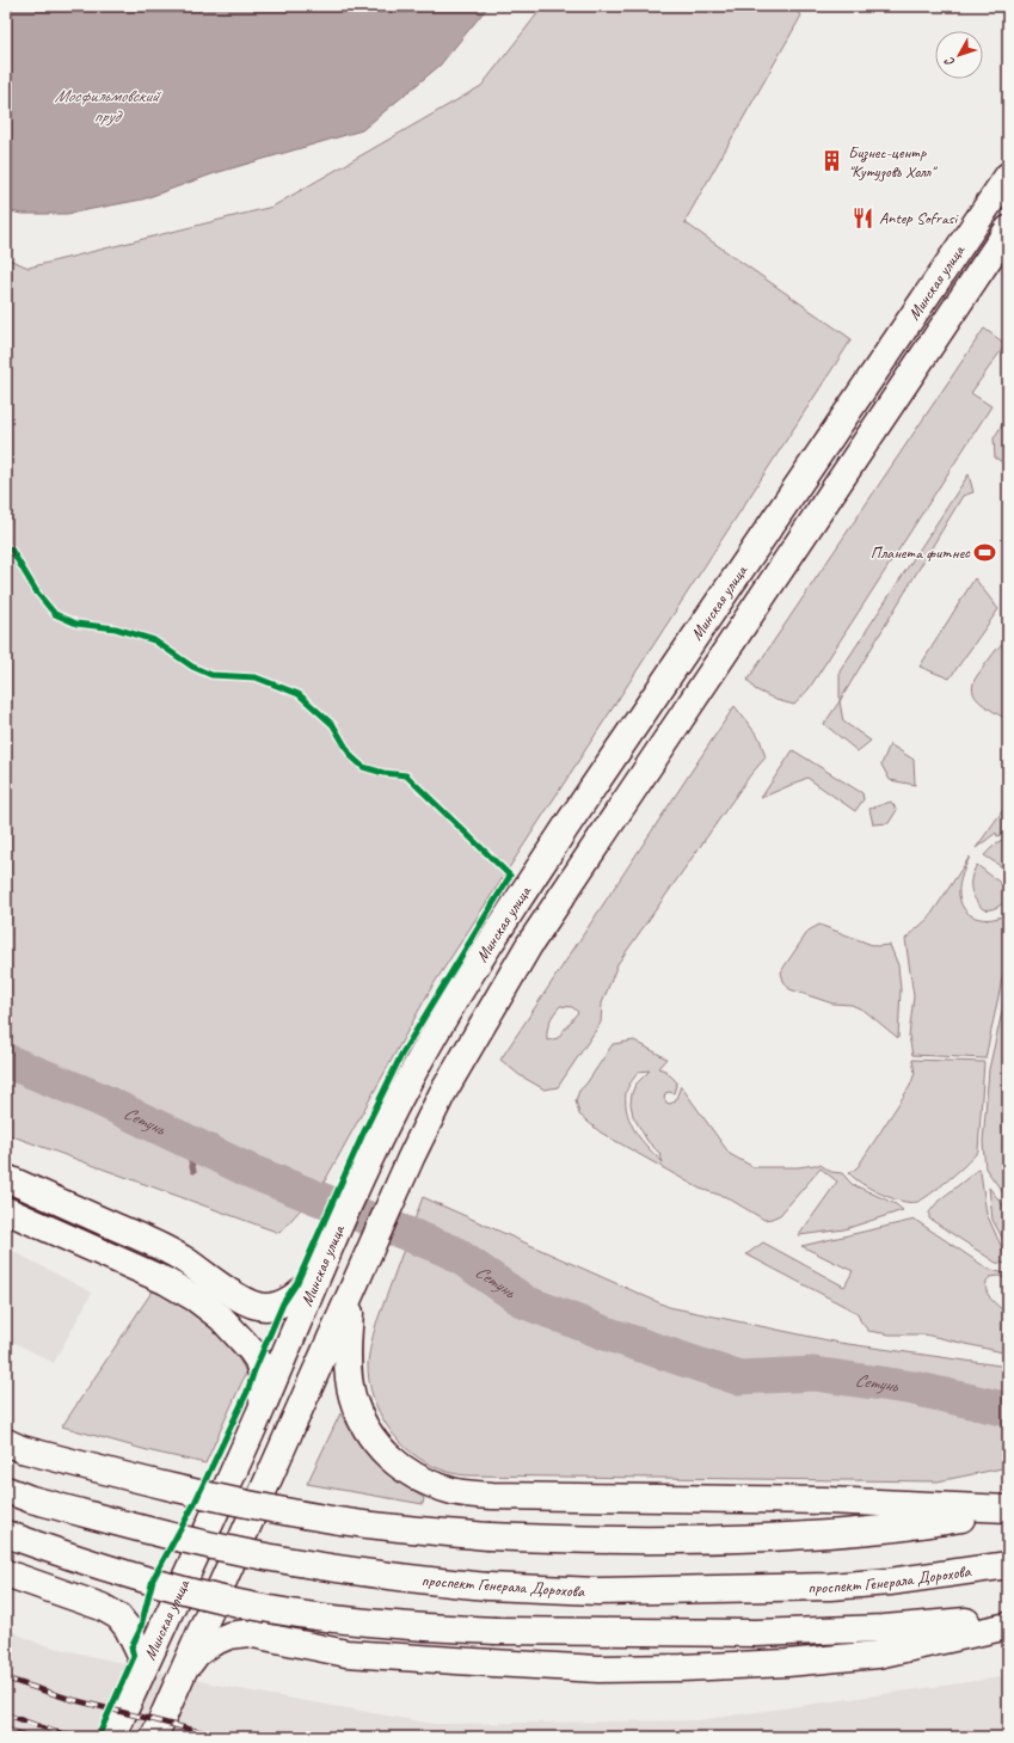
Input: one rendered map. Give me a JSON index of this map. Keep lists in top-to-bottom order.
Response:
{
  "streets": {
    "main road": ["Минская улица", "проспект Генерала Дорохова"]
  },
  "water": ["Мосфильмовский пруд", "Сетунь"],
  "places": {
    "building": ["Бизнес-центр \"Кутузовъ Холл\""],
    "restaurant": ["Antep Sofrasi"],
    "sports": ["Планета фитнес"]
  },
  "north": "bottom left"
}
